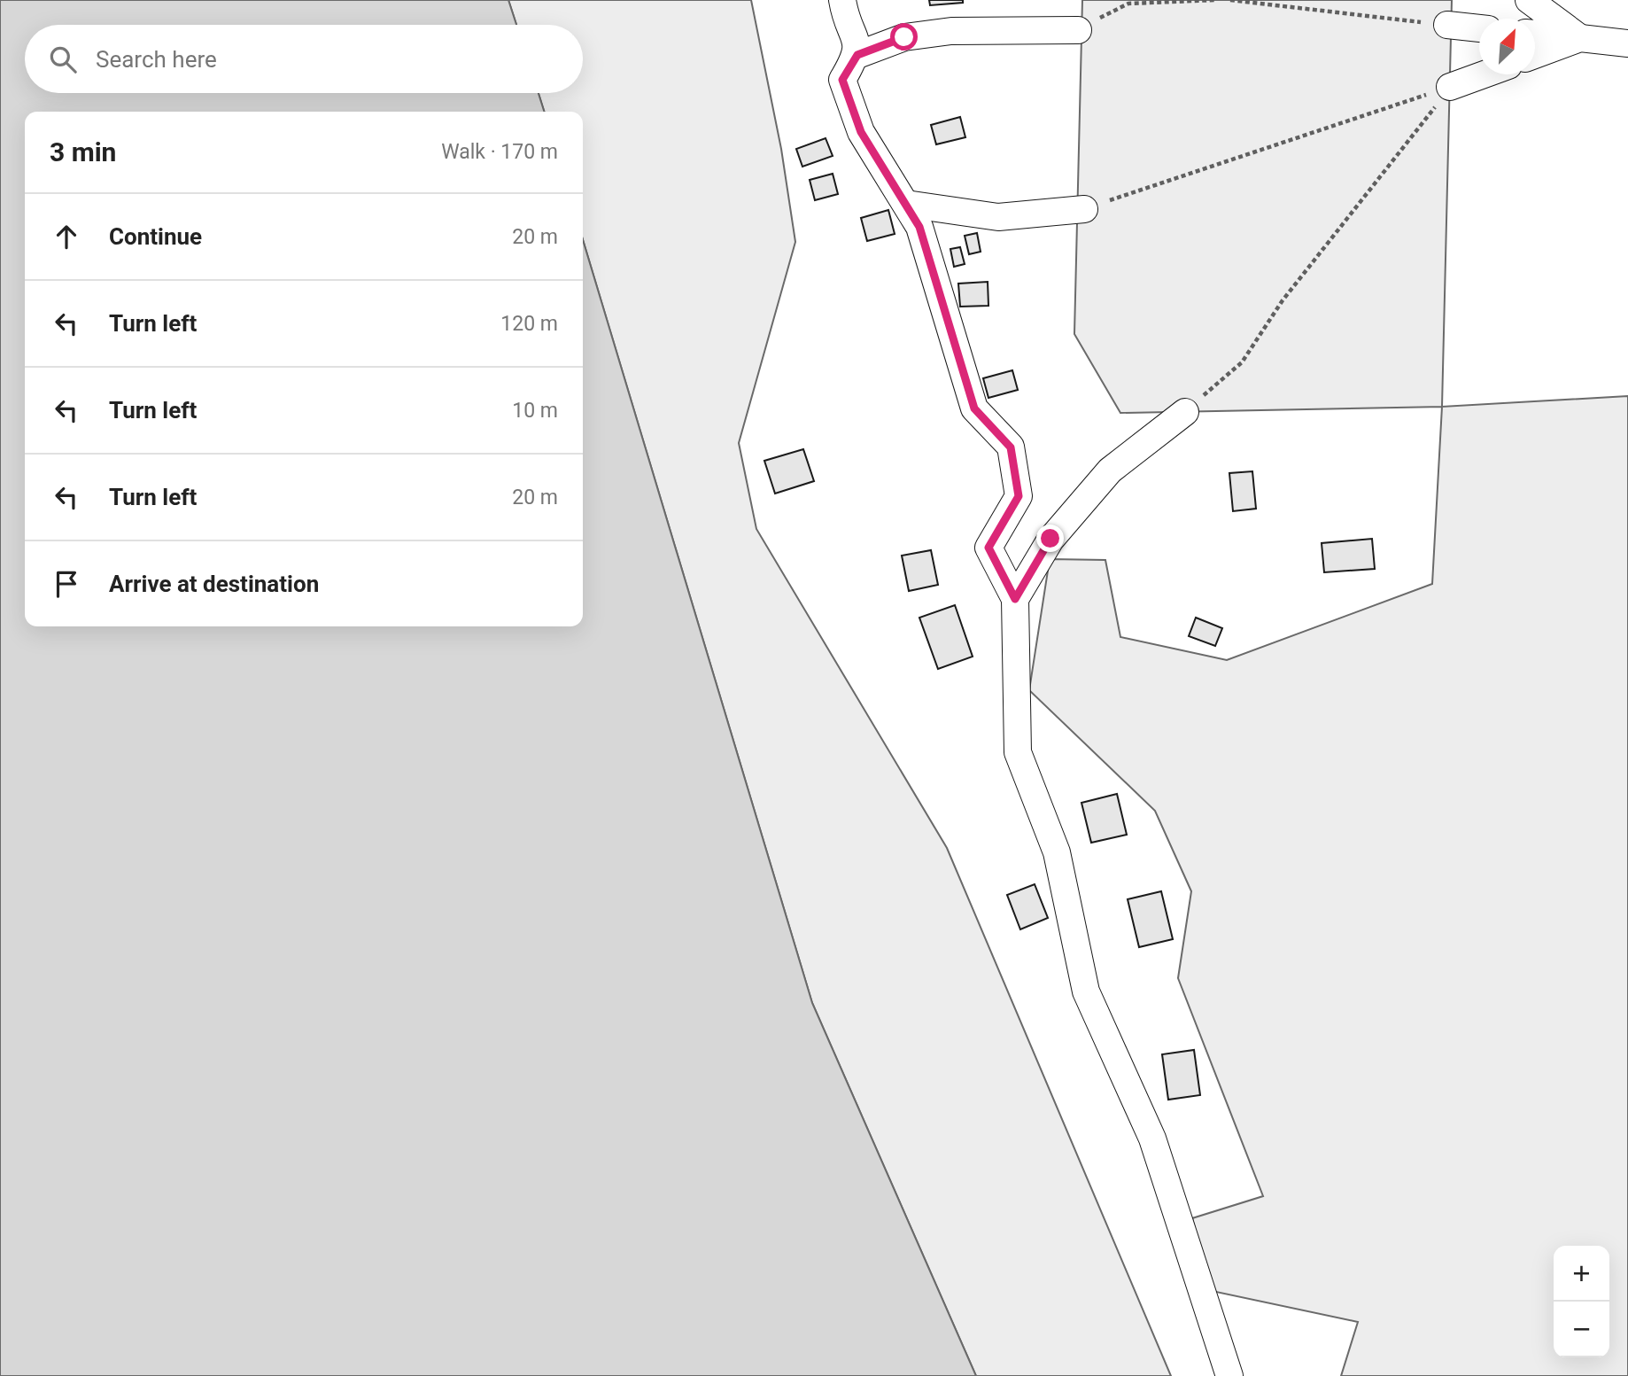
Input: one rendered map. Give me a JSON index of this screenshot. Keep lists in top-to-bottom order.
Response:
{
  "north": "top right",
  "page": {
    "search": "Search here",
    "heading": ["3 min", "Walk · 170 m"],
    "list": [
      ["Continue", "20 m"],
      ["Turn left", "120 m"],
      ["Turn left", "10 m"],
      ["Turn left", "20 m"],
      "Arrive at destination"
    ],
    "map_buttons": ["+", "−"]
  }
}
